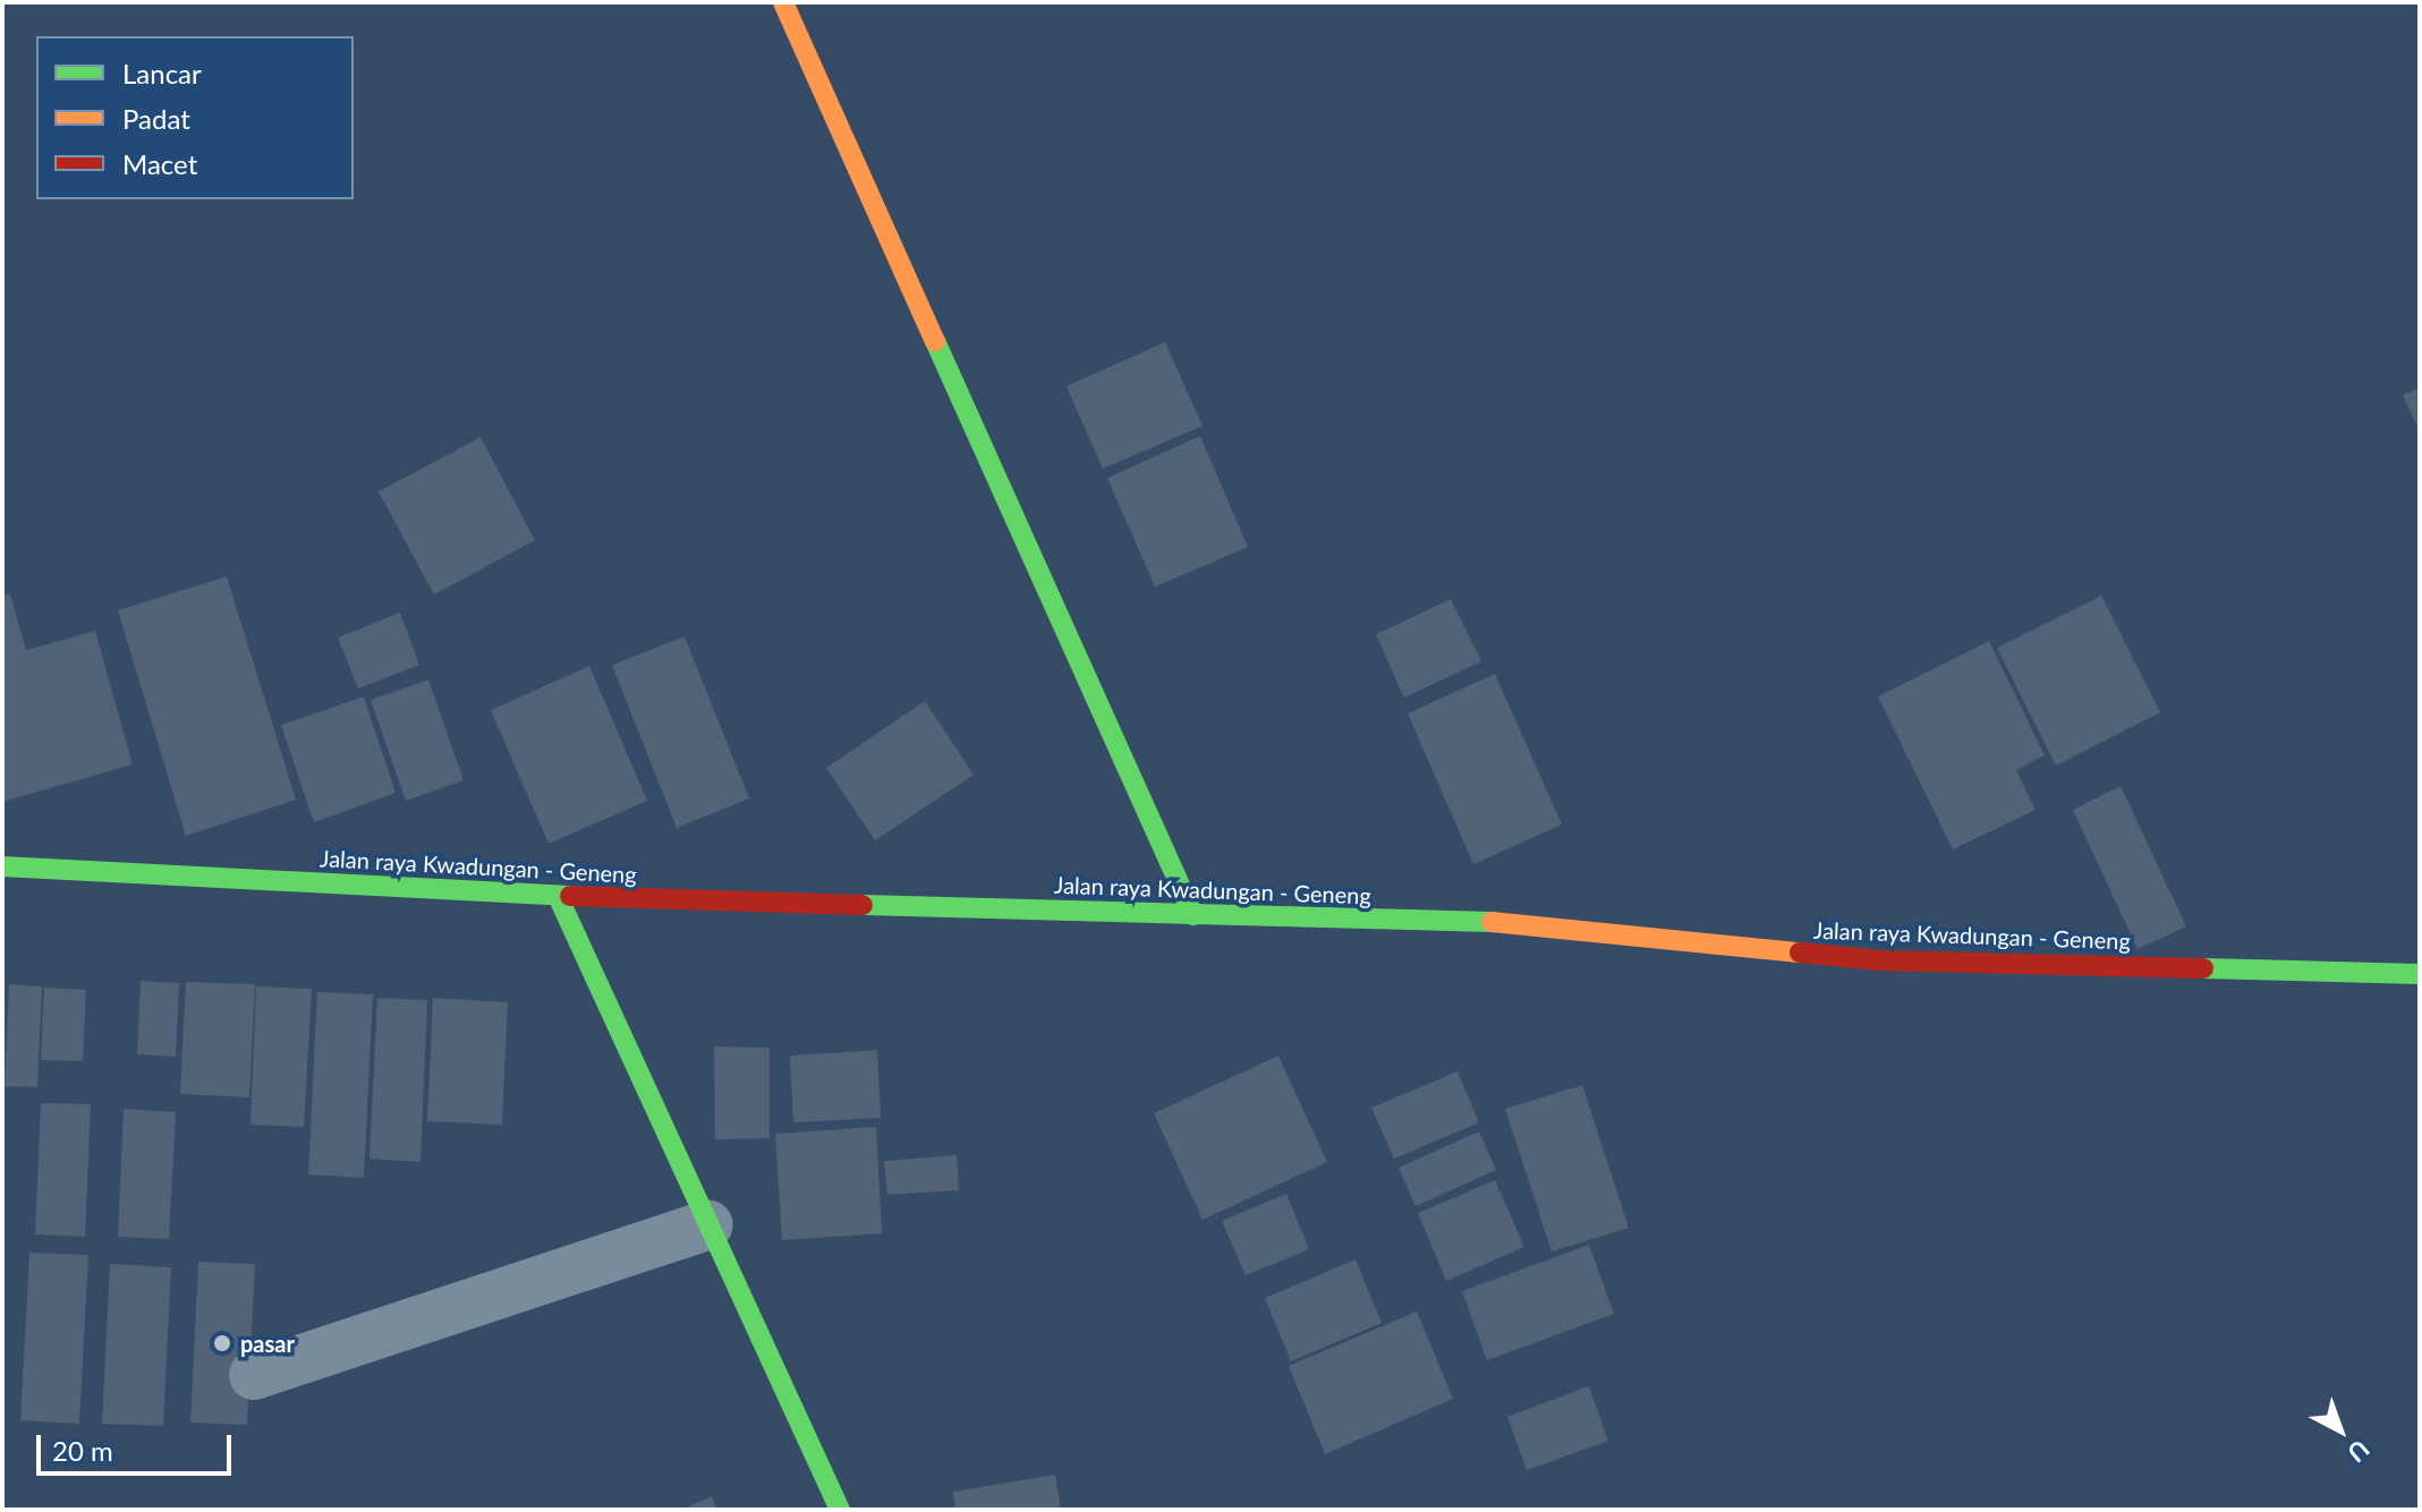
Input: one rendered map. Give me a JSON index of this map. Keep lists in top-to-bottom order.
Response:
{
  "streets": {
    "main road": ["Jalan raya Kwadungan - Geneng"]
  },
  "places": ["pasar"],
  "legend": ["Lancar", "Padat", "Macet"],
  "scale_bar": "20 m",
  "north": "bottom right"
}
